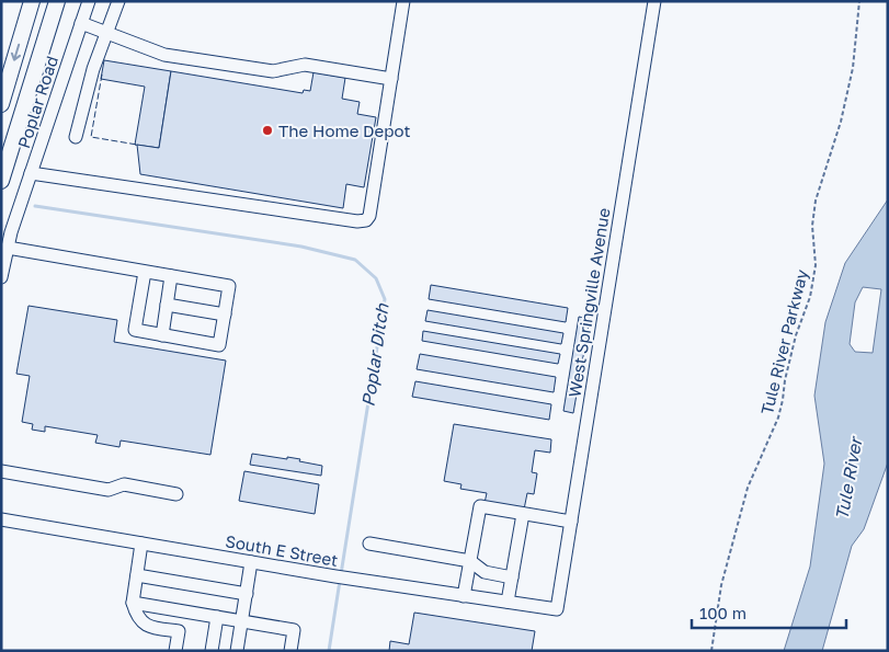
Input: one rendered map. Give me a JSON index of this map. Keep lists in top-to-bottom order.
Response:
{
  "streets": {
    "street": ["Poplar Road", "West Springville Avenue", "South E Street"],
    "path": ["Tule River Parkway"]
  },
  "crossings": [
    ["West Springville Avenue", "South E Street"]
  ],
  "water": ["Poplar Ditch", "Tule River"],
  "places": ["The Home Depot"],
  "scale_bar": "100 m"
}
